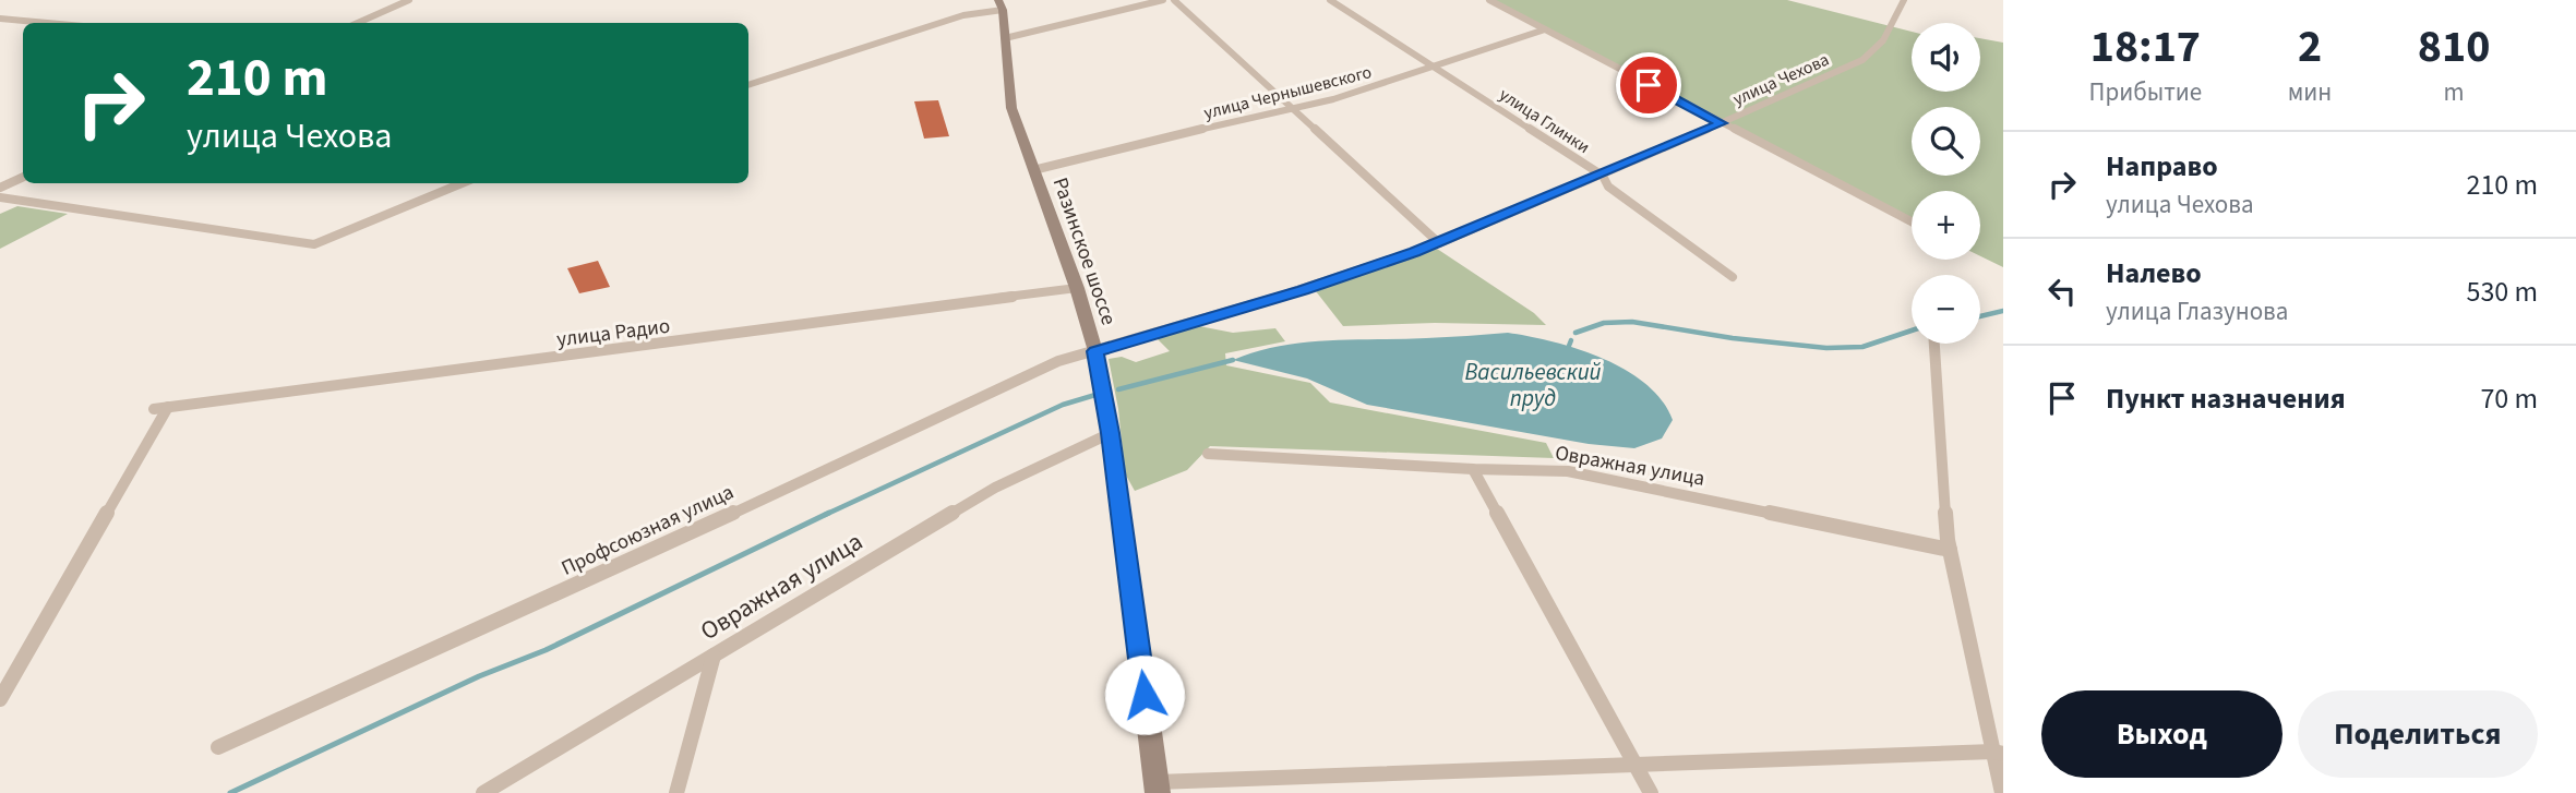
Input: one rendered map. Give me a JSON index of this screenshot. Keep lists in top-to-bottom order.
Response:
{
  "streets": {
    "main road": ["Разинское шоссе"],
    "street": [
      "улица Чехова",
      "улица Чернышевского",
      "улица Глинки",
      "улица Радио",
      "Овражная улица",
      "Профсоюзная улица"
    ]
  },
  "crossings": [
    ["улица Чехова", "улица Глинки"],
    ["улица Чехова", "Разинское шоссе"],
    ["улица Чехова", "Профсоюзная улица"],
    ["улица Чернышевского", "улица Глинки"],
    ["улица Чернышевского", "Разинское шоссе"],
    ["Разинское шоссе", "улица Радио"],
    ["Разинское шоссе", "Овражная улица"],
    ["Разинское шоссе", "Профсоюзная улица"]
  ],
  "water": ["Васильевский пруд"],
  "page": {
    "eta": [
      "18:17",
      "Прибытие",
      "2",
      "мин",
      "810",
      "m"
    ],
    "map_buttons": ["+", "−"],
    "turn": ["210 m", "улица Чехова"],
    "list": [
      {
        "name": "Направо",
        "note": "улица Чехова",
        "value": "210 m"
      },
      {
        "name": "Налево",
        "note": "улица Глазунова",
        "value": "530 m"
      },
      {
        "name": "Пункт назначения",
        "value": "70 m"
      }
    ],
    "buttons": ["Выход", "Поделиться"]
  }
}
